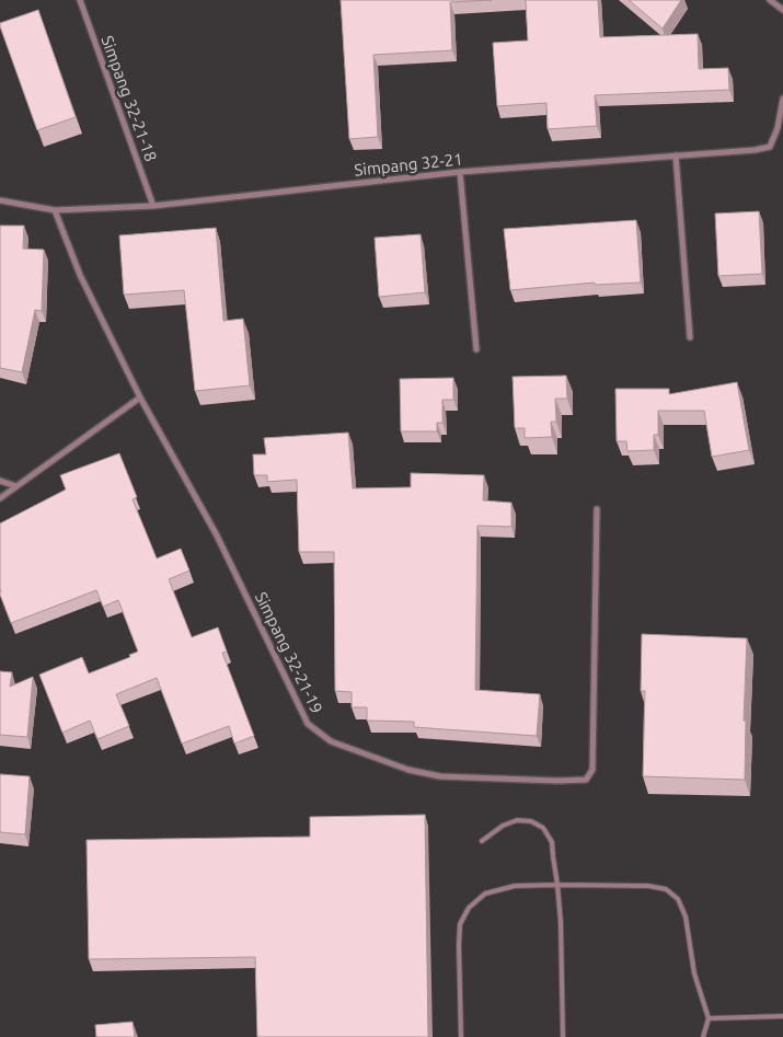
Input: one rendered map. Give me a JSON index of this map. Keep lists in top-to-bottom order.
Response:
{
  "streets": {
    "street": ["Simpang 32-21-18", "Simpang 32-21", "Simpang 32-21-19"]
  },
  "crossings": [
    ["Simpang 32-21-18", "Simpang 32-21"],
    ["Simpang 32-21", "Simpang 32-21-19"]
  ]
}
